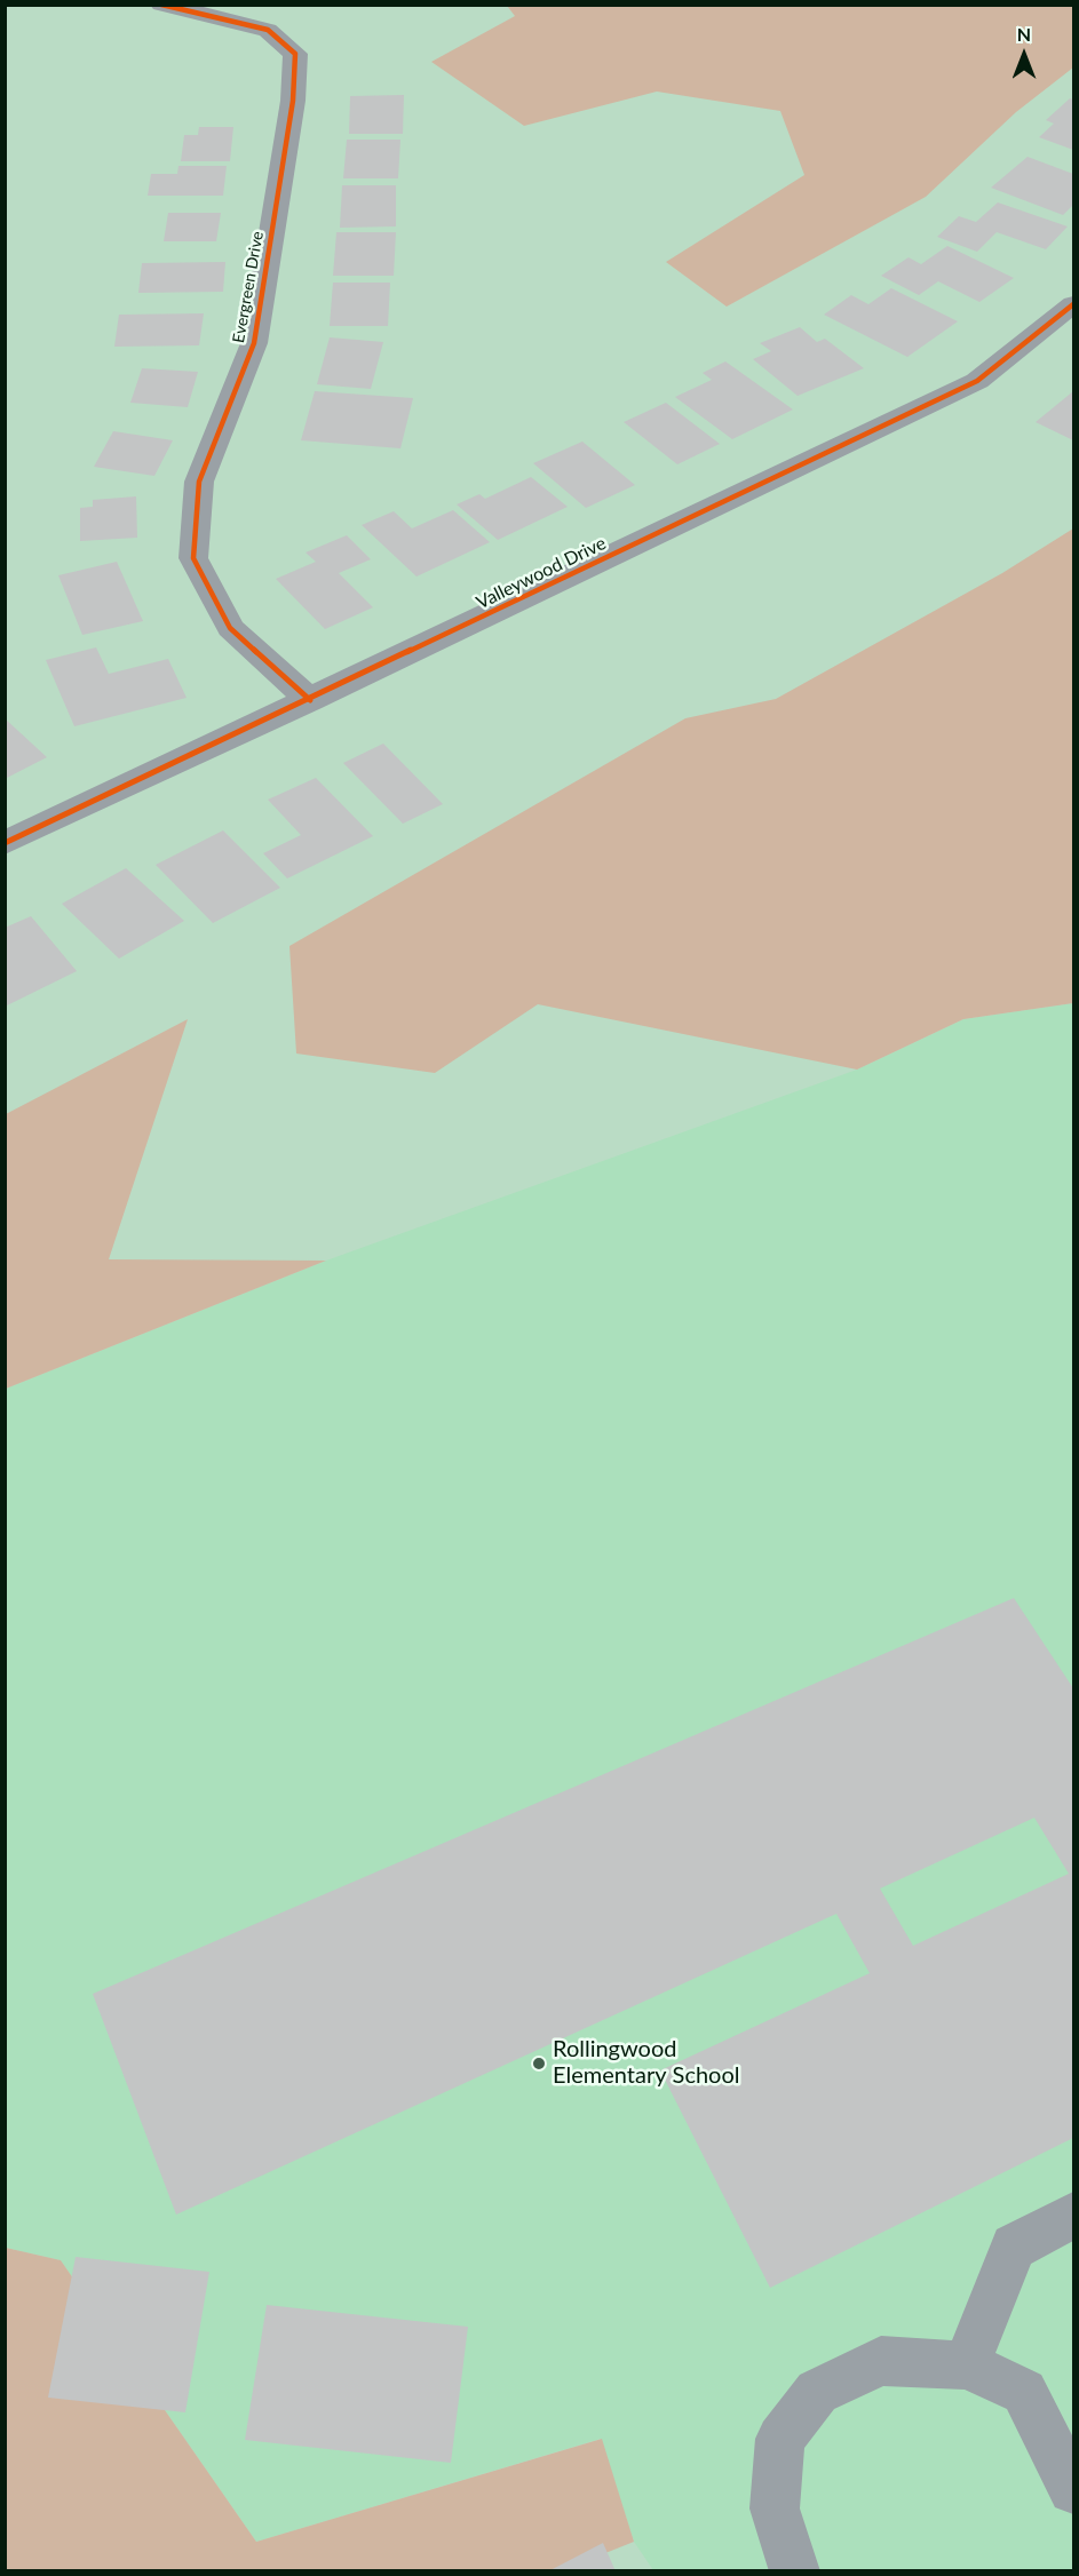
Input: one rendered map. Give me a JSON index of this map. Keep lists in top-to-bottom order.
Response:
{
  "streets": {
    "street": ["Evergreen Drive", "Valleywood Drive"]
  },
  "crossings": [
    ["Evergreen Drive", "Valleywood Drive"]
  ],
  "places": ["Rollingwood Elementary School"],
  "north": "top"
}
